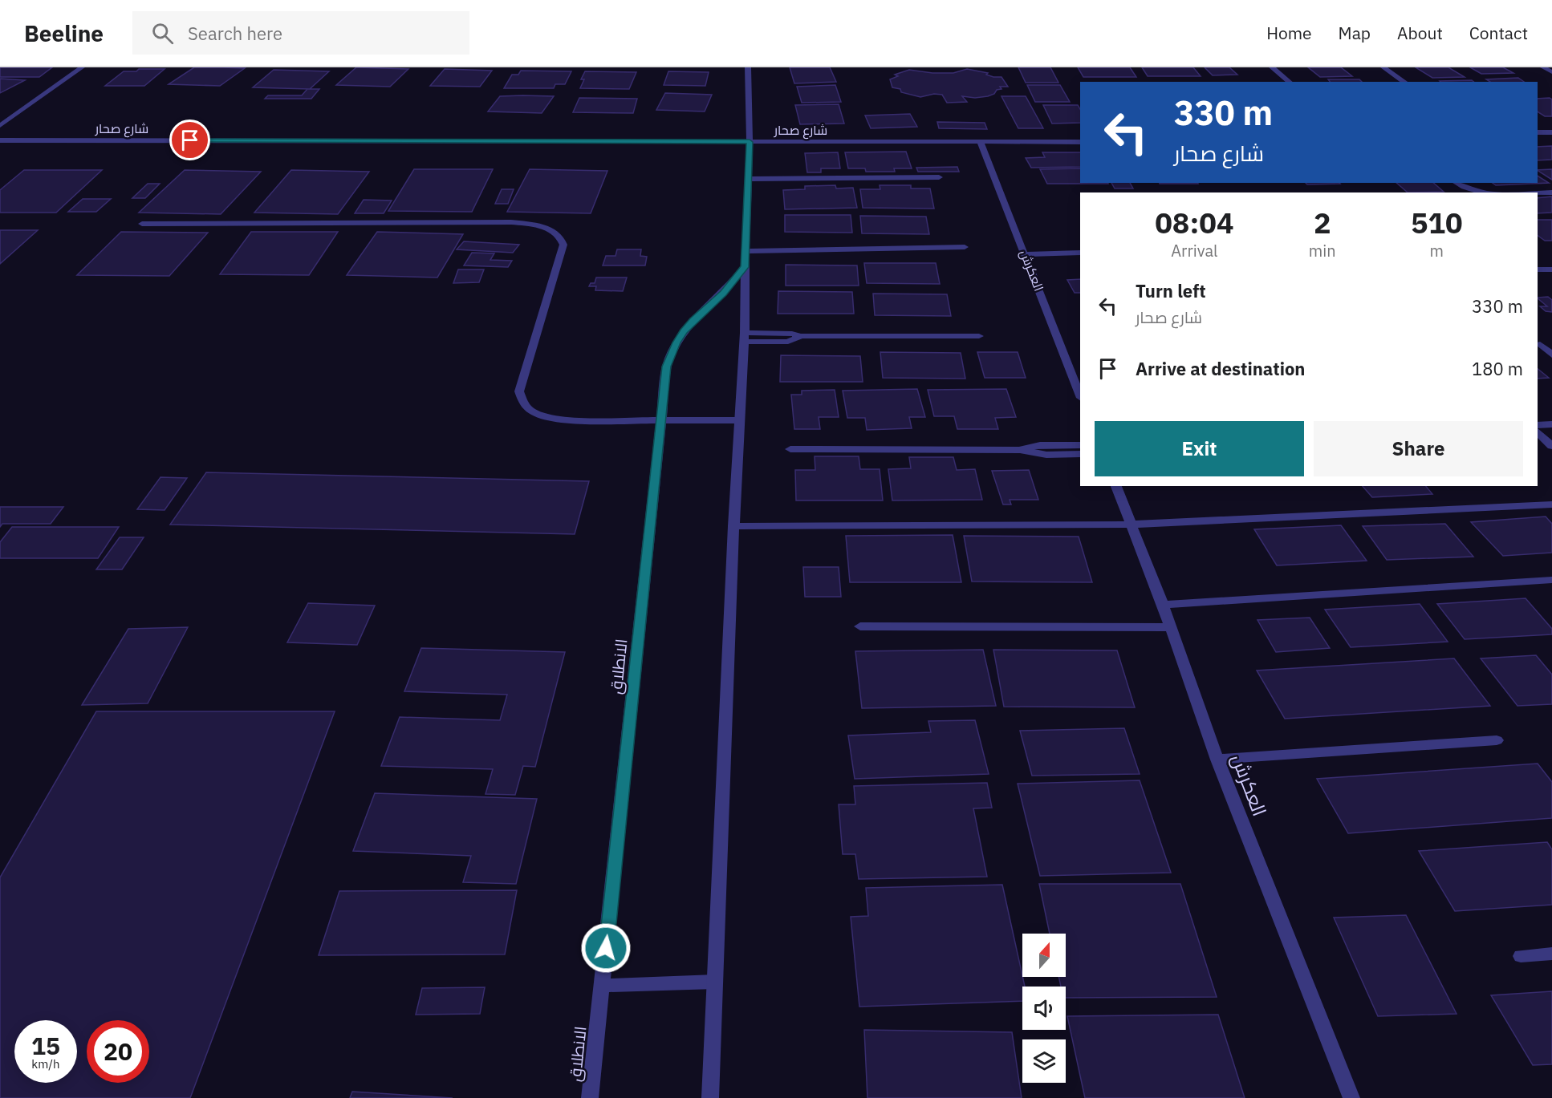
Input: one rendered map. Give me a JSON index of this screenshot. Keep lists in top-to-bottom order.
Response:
{
  "streets": {
    "street": ["شارع صحار", "العكرش", "الانطلاق"]
  },
  "crossings": [
    ["شارع صحار", "العكرش"]
  ],
  "north": "top",
  "page": {
    "header": "Beeline",
    "search": "Search here",
    "nav": [
      "Home",
      "Map",
      "About",
      "Contact"
    ],
    "turn": ["330 m", "شارع صحار"],
    "eta": [
      "08:04",
      "Arrival",
      "2",
      "min",
      "510",
      "m"
    ],
    "list": [
      {
        "name": "Turn left",
        "note": "شارع صحار",
        "value": "330 m"
      },
      {
        "name": "Arrive at destination",
        "value": "180 m"
      }
    ],
    "buttons": ["Exit", "Share"],
    "speed": "15 km/h",
    "limit": "20"
  }
}
